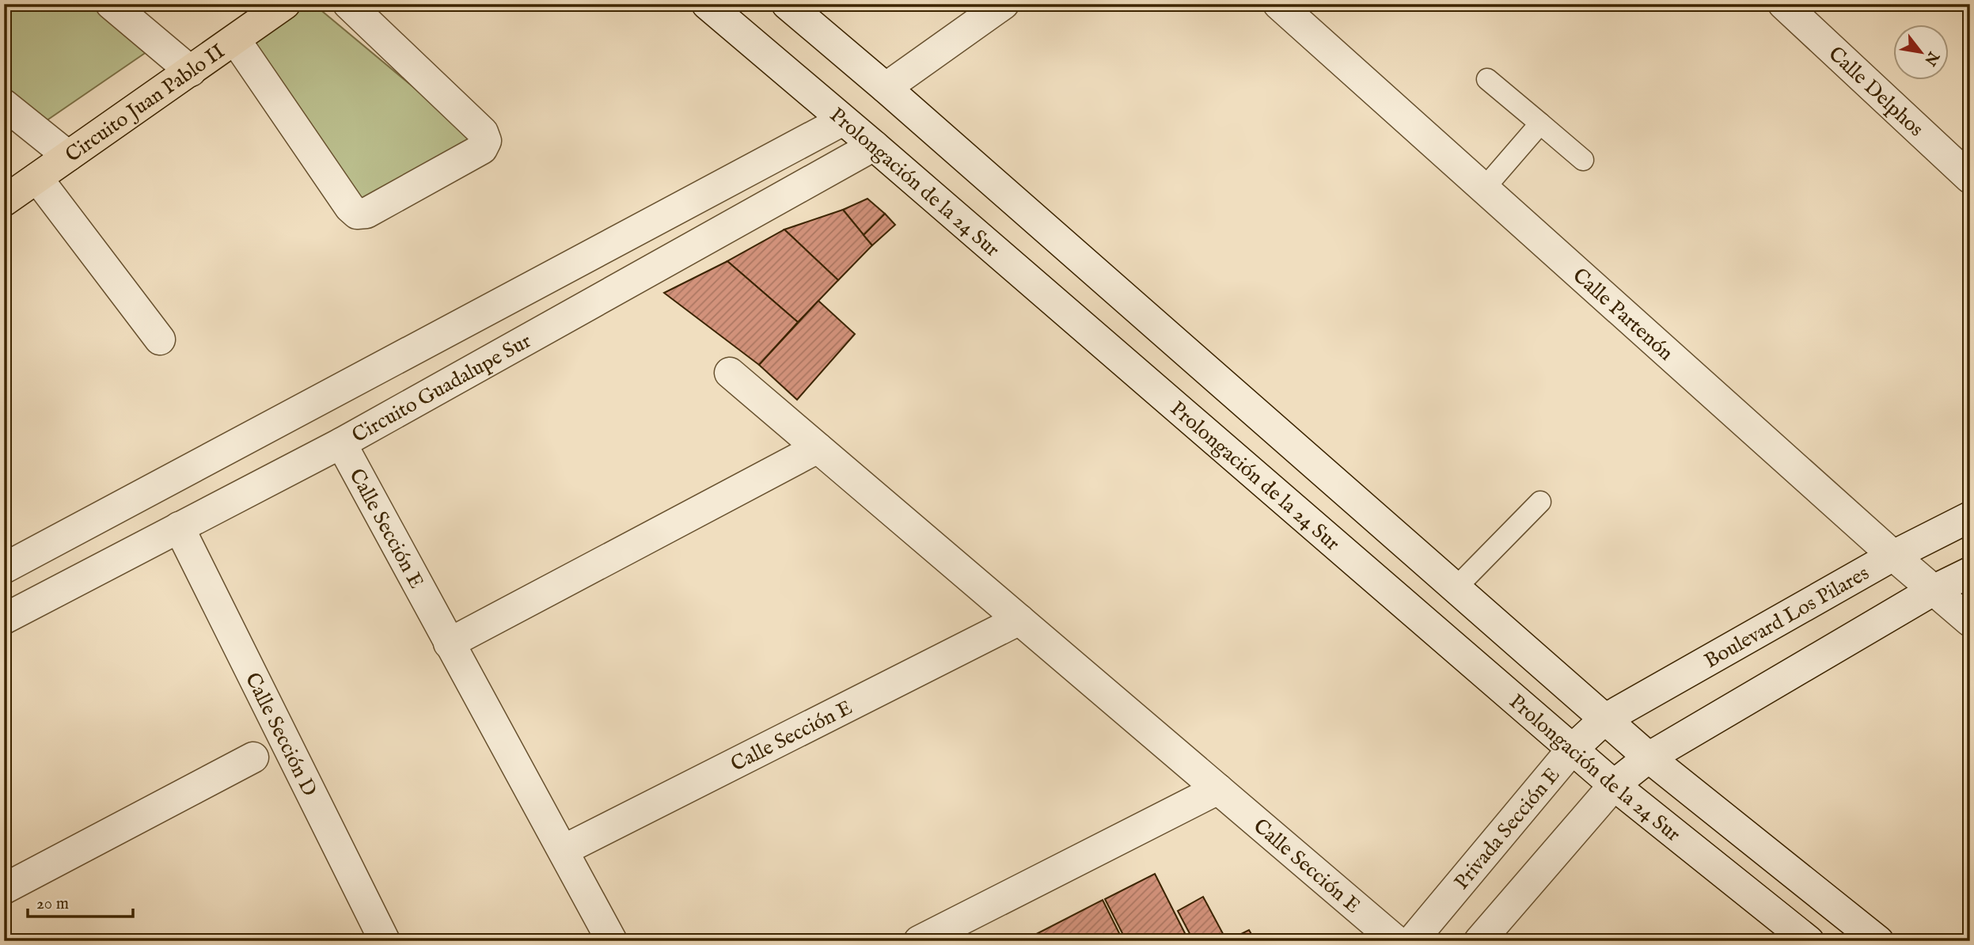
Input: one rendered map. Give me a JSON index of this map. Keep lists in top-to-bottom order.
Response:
{
  "streets": {
    "main road": ["Circuito Juan Pablo II"],
    "street": [
      "Calle Delphos",
      "Prolongación de la 24 Sur",
      "Calle Partenón",
      "Circuito Guadalupe Sur",
      "Calle Sección E",
      "Boulevard Los Pilares",
      "Calle Sección D",
      "Privada Sección E"
    ]
  },
  "crossings": [
    ["Prolongación de la 24 Sur", "Circuito Guadalupe Sur"],
    ["Prolongación de la 24 Sur", "Boulevard Los Pilares"],
    ["Prolongación de la 24 Sur", "Privada Sección E"],
    ["Calle Partenón", "Boulevard Los Pilares"],
    ["Circuito Guadalupe Sur", "Calle Sección E"],
    ["Circuito Guadalupe Sur", "Calle Sección D"],
    ["Boulevard Los Pilares", "Privada Sección E"]
  ],
  "scale_bar": "20 m",
  "north": "bottom right"
}
